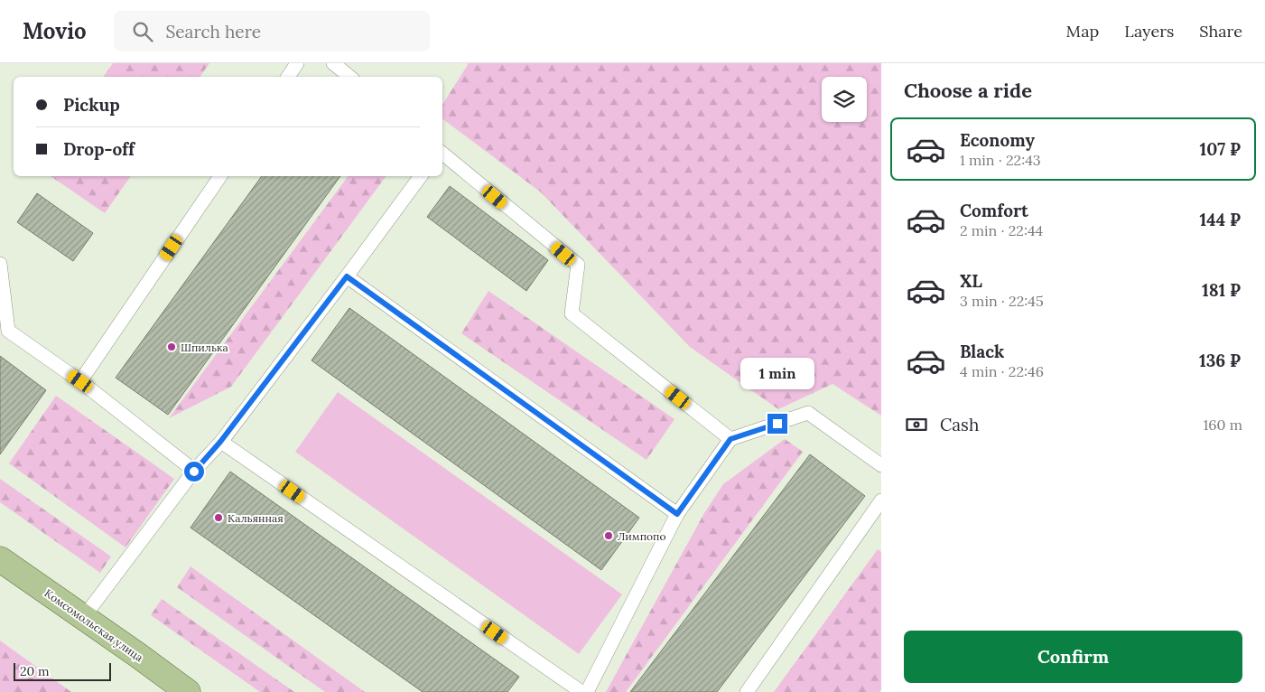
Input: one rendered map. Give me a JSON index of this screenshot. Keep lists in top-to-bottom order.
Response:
{
  "streets": {
    "main road": ["Комсомольская улица"]
  },
  "places": ["Шпилька", "Кальянная", "Лимпопо"],
  "scale_bar": "20 m",
  "page": {
    "header": "Movio",
    "search": "Search here",
    "nav": ["Map", "Layers", "Share"],
    "heading": "Choose a ride",
    "banner": ["Pickup", "Drop-off"],
    "list": [
      {
        "name": "Economy",
        "note": "1 min · 22:43",
        "value": "107 ₽"
      },
      {
        "name": "Comfort",
        "note": "2 min · 22:44",
        "value": "144 ₽"
      },
      {
        "name": "XL",
        "note": "3 min · 22:45",
        "value": "181 ₽"
      },
      {
        "name": "Black",
        "note": "4 min · 22:46",
        "value": "136 ₽"
      }
    ],
    "bubble": "1 min",
    "pay": ["Cash", "160 m"],
    "buttons": "Confirm",
    "scale": "20 m"
  }
}
